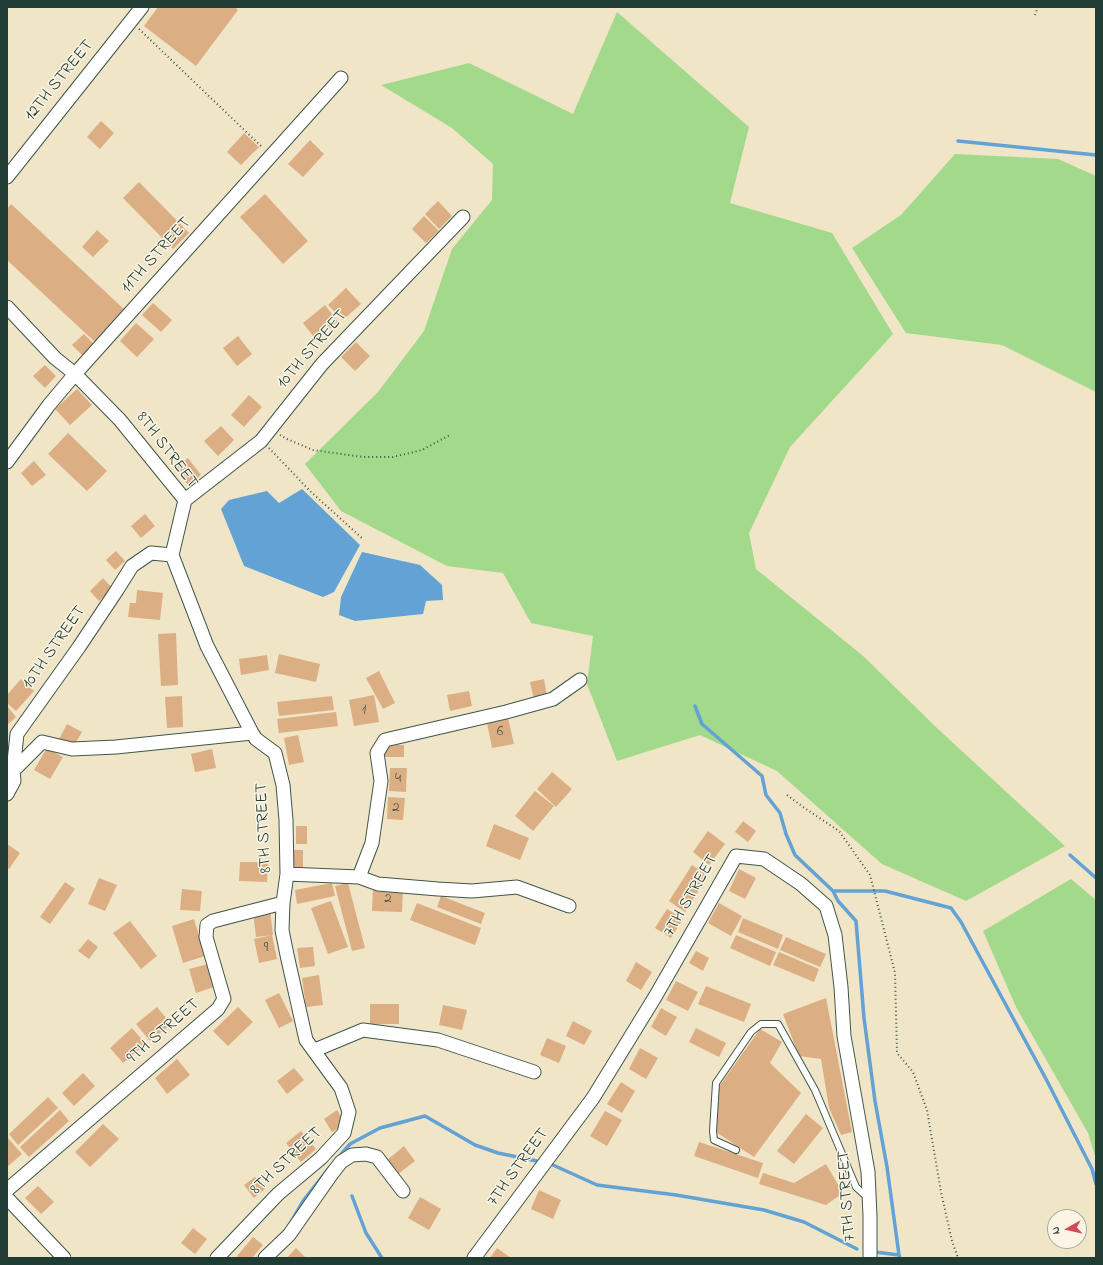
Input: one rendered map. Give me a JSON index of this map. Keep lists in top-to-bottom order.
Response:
{
  "streets": {
    "street": [
      "12TH STREET",
      "11TH STREET",
      "10TH STREET",
      "8TH STREET",
      "7TH STREET",
      "9TH STREET"
    ]
  },
  "crossings": [
    ["11TH STREET", "8TH STREET"],
    ["10TH STREET", "8TH STREET"],
    ["8TH STREET", "9TH STREET"]
  ],
  "house_numbers": [
    "1",
    "6",
    "4",
    "2",
    "2",
    "9"
  ],
  "north": "left"
}
